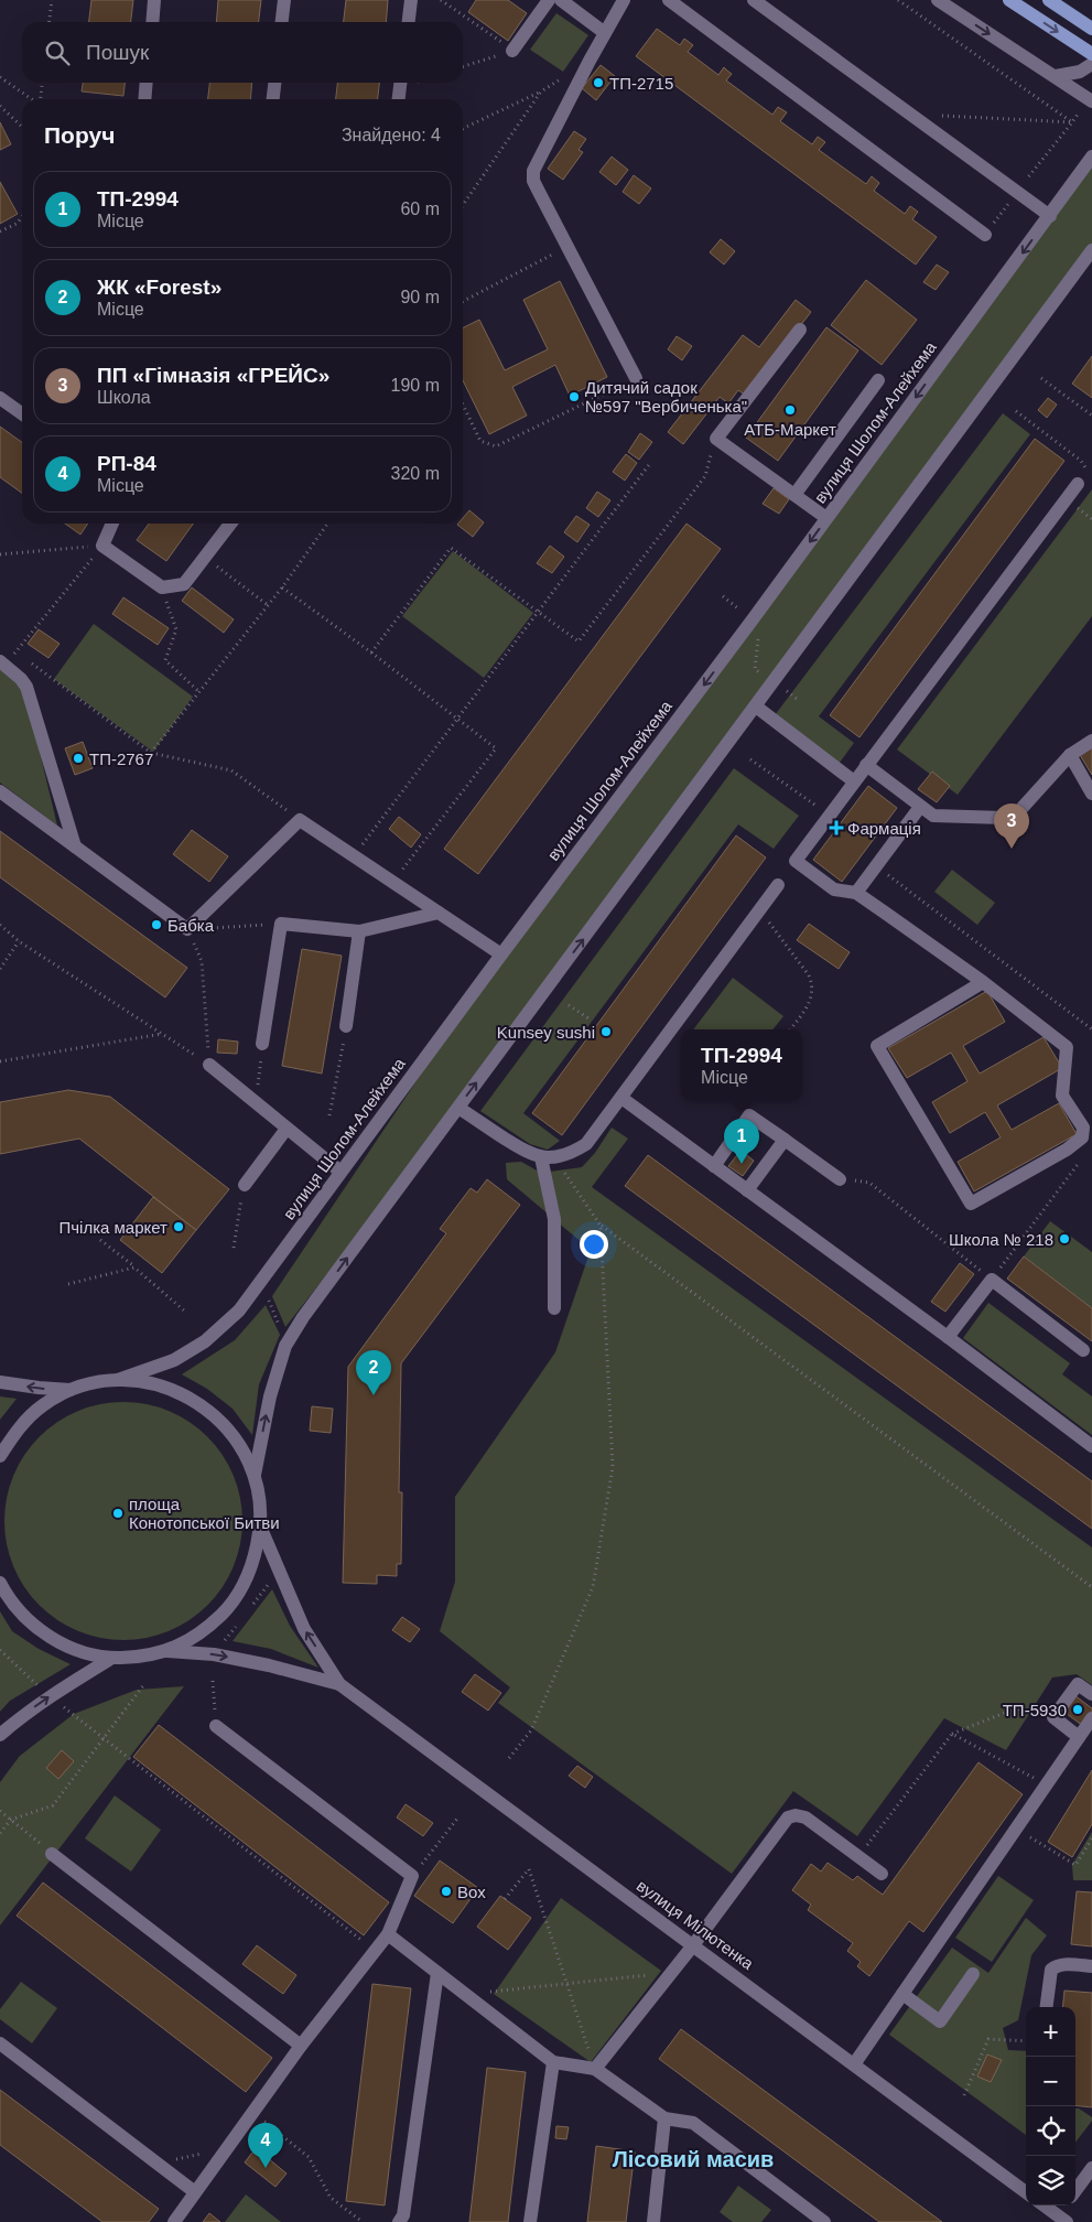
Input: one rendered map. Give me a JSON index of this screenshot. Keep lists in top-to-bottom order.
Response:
{
  "streets": {
    "street": ["вулиця Шолом-Алейхема", "вулиця Мілютенка"]
  },
  "districts": ["Лісовий масив"],
  "places": {
    "other": [
      "ТП-2715",
      "Дитячий садок №597 \"Вербиченька\"",
      "АТБ-Маркет",
      "ТП-2767",
      "Бабка",
      "Kunsey sushi",
      "Пчілка маркет",
      "Школа № 218",
      "площа Конотопської Битви",
      "ТП-5930",
      "Box"
    ],
    "health": ["Фармація"]
  },
  "page": {
    "search": "Пошук",
    "heading": ["Поруч", "Знайдено: 4"],
    "list": [
      {
        "mark": "1",
        "name": "ТП-2994",
        "note": "Місце",
        "value": "60 m"
      },
      {
        "mark": "2",
        "name": "ЖК «Forest»",
        "note": "Місце",
        "value": "90 m"
      },
      {
        "mark": "3",
        "name": "ПП «Гімназія «ГРЕЙС»",
        "note": "Школа",
        "value": "190 m"
      },
      {
        "mark": "4",
        "name": "РП-84",
        "note": "Місце",
        "value": "320 m"
      }
    ],
    "pins": [
      "3",
      "1",
      "2",
      "4"
    ],
    "popup": ["ТП-2994", "Місце"],
    "map_buttons": ["+", "−"]
  }
}
